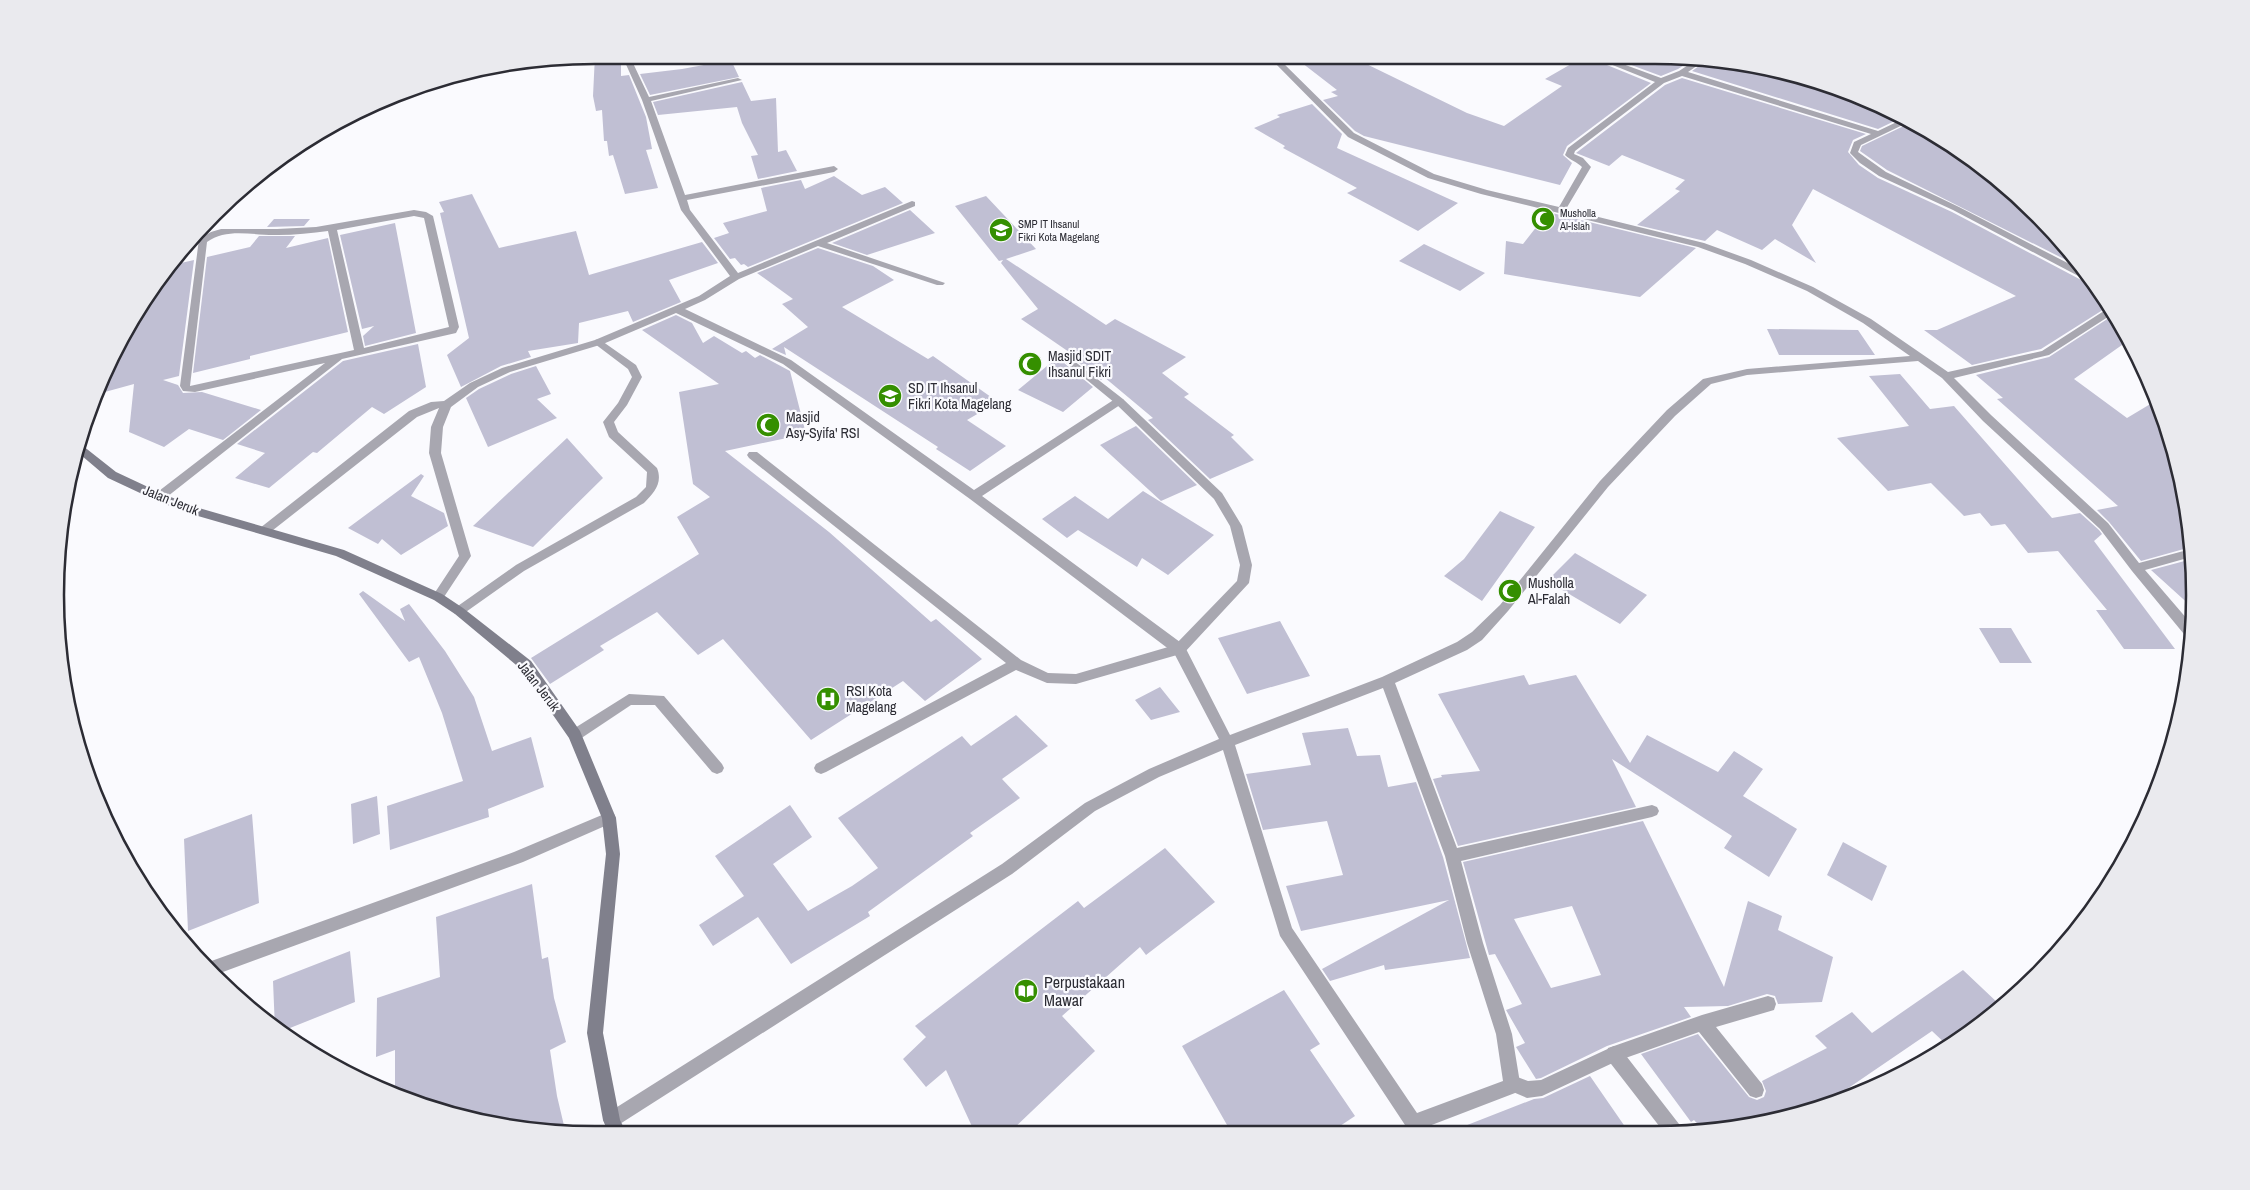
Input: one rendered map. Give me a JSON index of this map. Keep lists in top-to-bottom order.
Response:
{
  "streets": {
    "main road": ["Jalan Jeruk"]
  },
  "places": {
    "mosque": [
      "Musholla Al-Islah",
      "Masjid SDIT Ihsanul Fikri",
      "Masjid Asy-Syifa' RSI",
      "Musholla Al-Falah"
    ],
    "school or university": ["SMP IT Ihsanul Fikri Kota Magelang", "SD IT Ihsanul Fikri Kota Magelang"],
    "hospital": ["RSI Kota Magelang"],
    "library": ["Perpustakaan Mawar"]
  }
}
